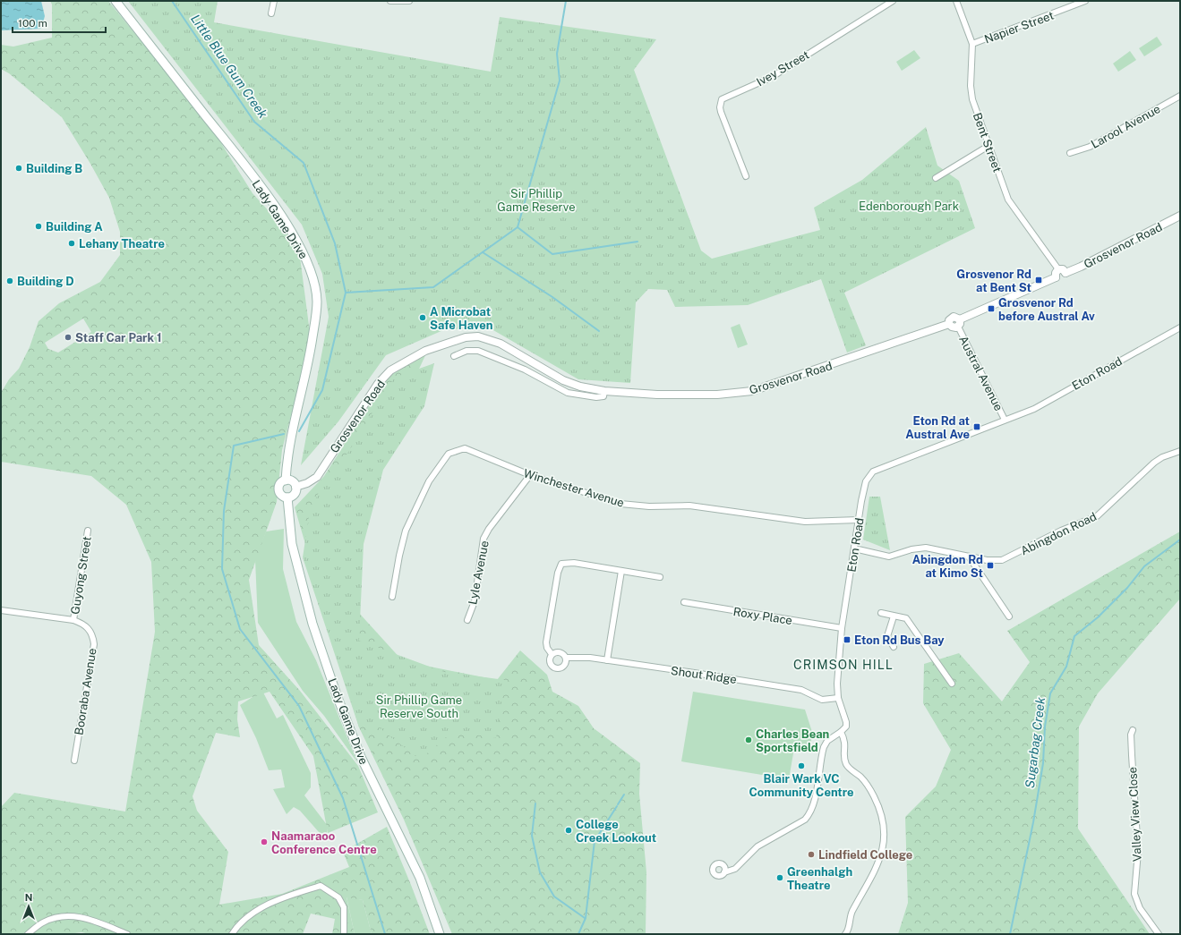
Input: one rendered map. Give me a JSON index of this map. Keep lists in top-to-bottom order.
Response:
{
  "streets": {
    "main road": ["Lady Game Drive"],
    "street": [
      "Napier Street",
      "Ivey Street",
      "Larool Avenue",
      "Bent Street",
      "Grosvenor Road",
      "Austral Avenue",
      "Eton Road",
      "Winchester Avenue",
      "Abingdon Road",
      "Lyle Avenue",
      "Guyong Street",
      "Roxy Place",
      "Shout Ridge",
      "Booraba Avenue",
      "Valley View Close"
    ]
  },
  "crossings": [
    ["Napier Street", "Bent Street"],
    ["Bent Street", "Grosvenor Road"],
    ["Lady Game Drive", "Grosvenor Road"],
    ["Grosvenor Road", "Austral Avenue"],
    ["Austral Avenue", "Eton Road"],
    ["Eton Road", "Winchester Avenue"],
    ["Eton Road", "Abingdon Road"],
    ["Eton Road", "Roxy Place"],
    ["Eton Road", "Shout Ridge"],
    ["Winchester Avenue", "Lyle Avenue"],
    ["Guyong Street", "Booraba Avenue"]
  ],
  "districts": ["CRIMSON HILL"],
  "water": ["Little Blue Gum Creek", "Sugarbag Creek"],
  "parks": ["Sir Phillip Game Reserve", "Edenborough Park", "Sir Phillip Game Reserve South"],
  "places": {
    "other": [
      "Building B",
      "Building A",
      "Lehany Theatre",
      "Building D",
      "A Microbat Safe Haven",
      "Staff Car Park 1",
      "Charles Bean Sportsfield",
      "Blair Wark VC Community Centre",
      "College Creek Lookout",
      "Naamaraoo Conference Centre",
      "Lindfield College",
      "Greenhalgh Theatre"
    ],
    "transit": [
      "Grosvenor Rd at Bent St",
      "Grosvenor Rd before Austral Av",
      "Eton Rd at Austral Ave",
      "Abingdon Rd at Kimo St",
      "Eton Rd Bus Bay"
    ]
  },
  "scale_bar": "100 m",
  "north": "top"
}
